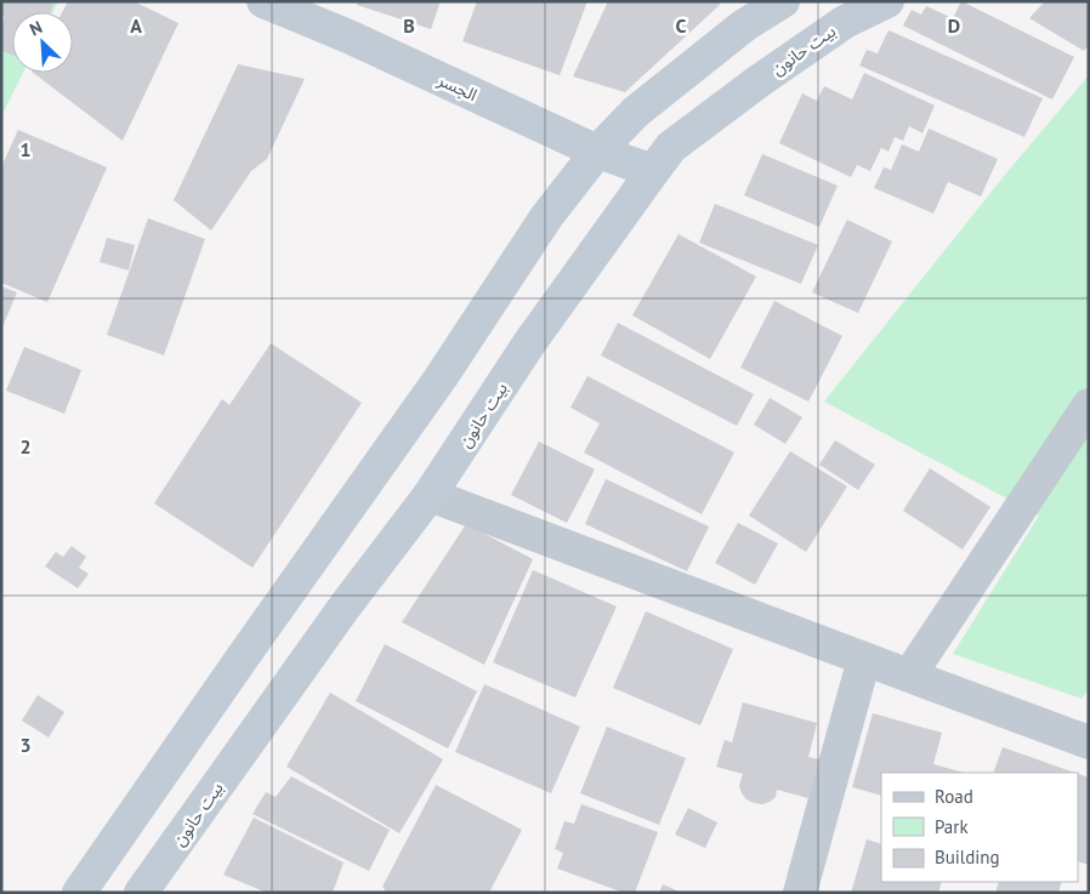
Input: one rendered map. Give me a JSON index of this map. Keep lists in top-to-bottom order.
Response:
{
  "streets": {
    "main road": ["بيت حانون", "الجسر"]
  },
  "crossings": [
    ["بيت حانون", "الجسر"]
  ],
  "legend": ["Road", "Park", "Building"],
  "north": "top left",
  "grid": {
    "columns": [
      "A",
      "B",
      "C",
      "D"
    ],
    "rows": ["1", "2", "3"]
  }
}
